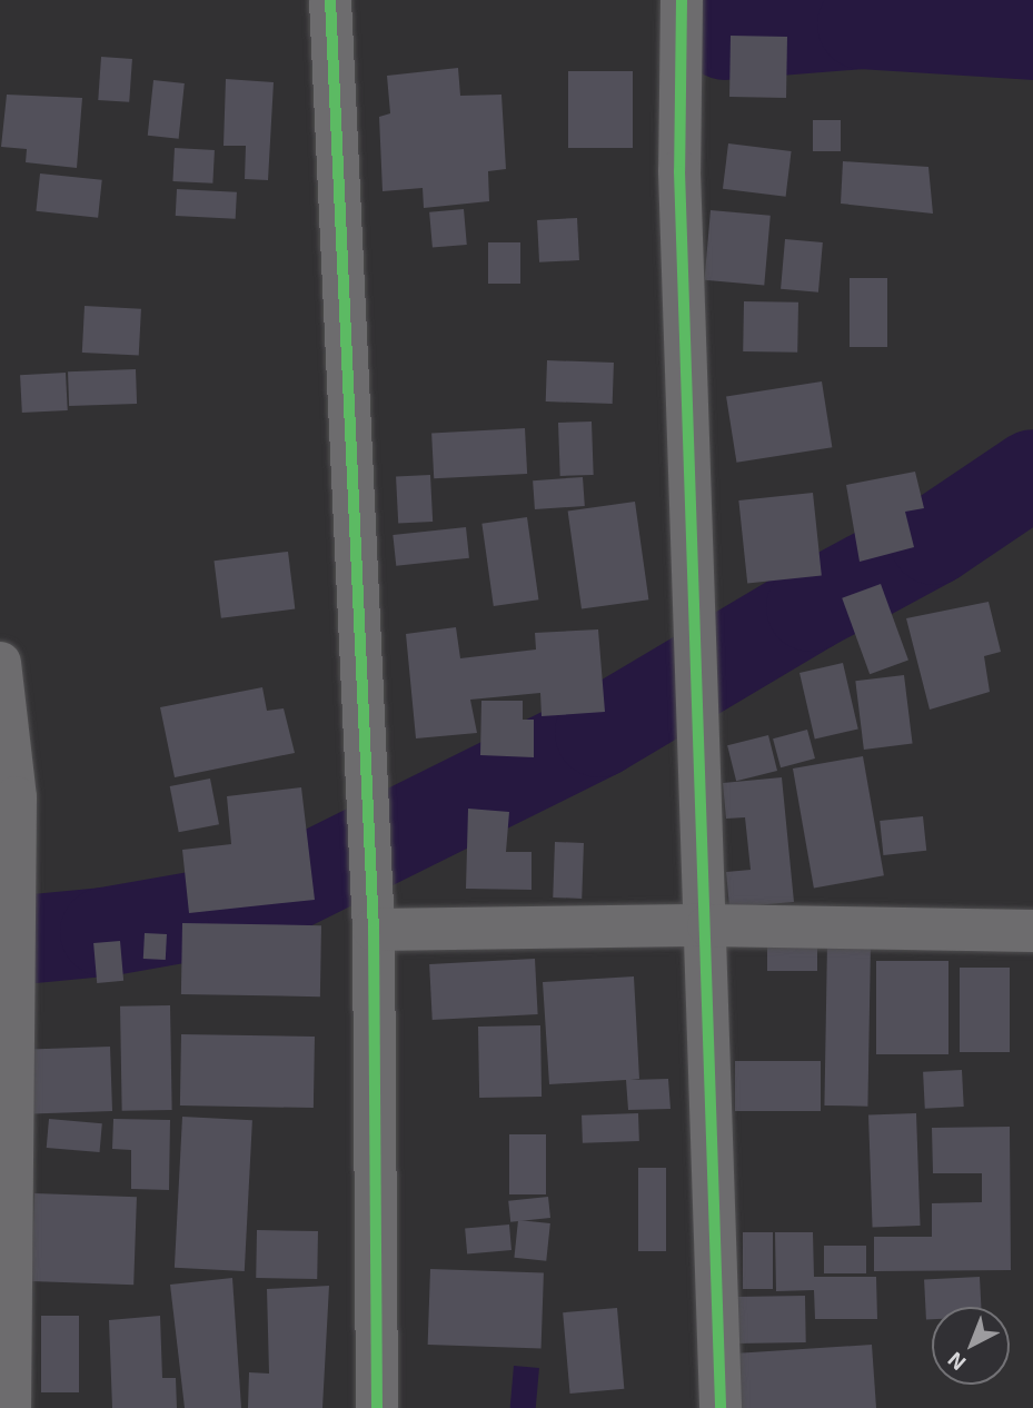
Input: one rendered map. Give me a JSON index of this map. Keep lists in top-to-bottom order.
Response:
{
  "north": "bottom left"
}
